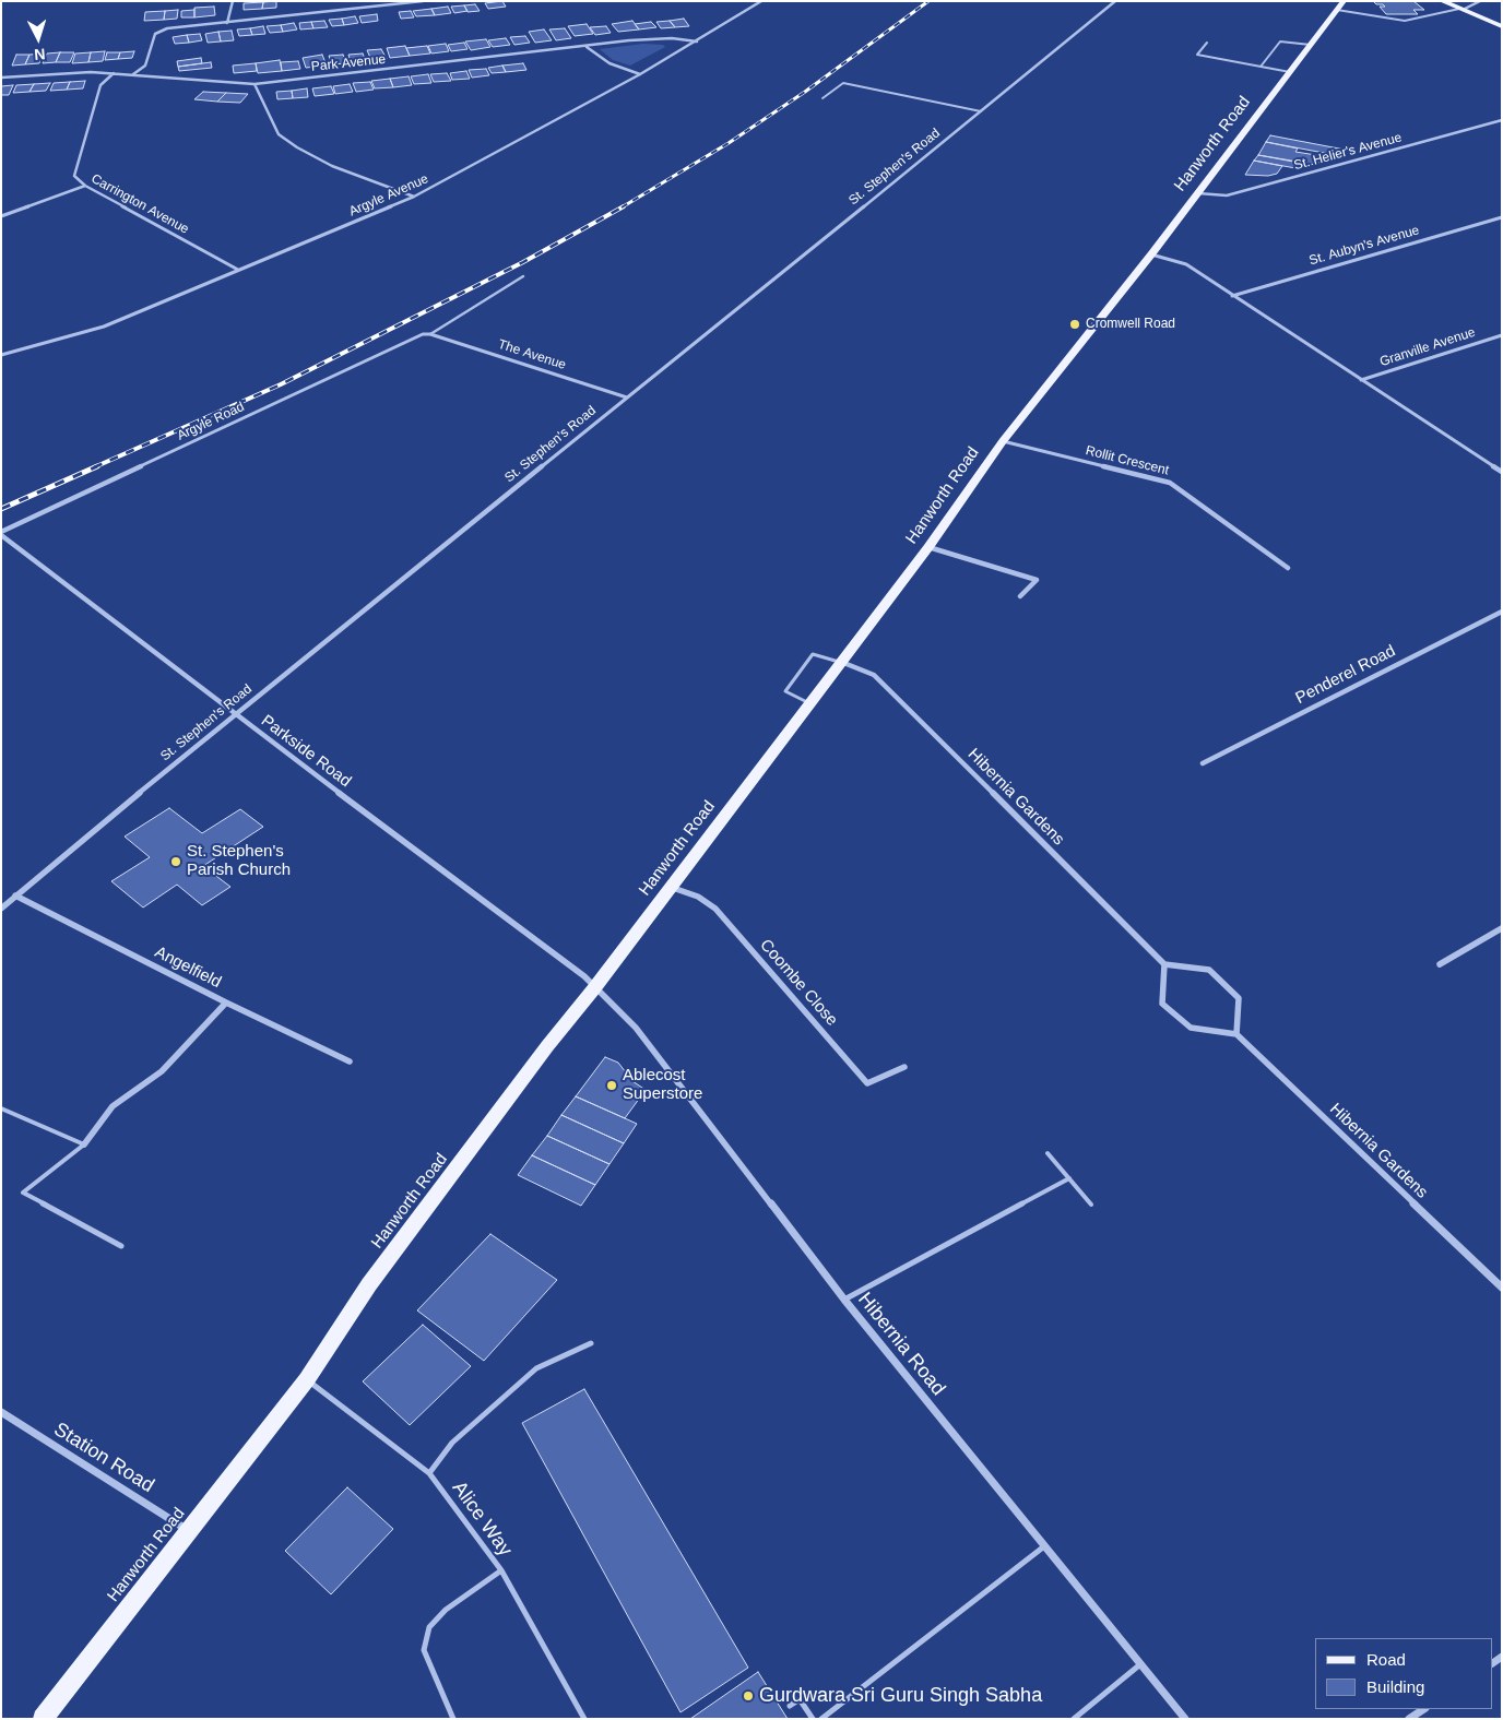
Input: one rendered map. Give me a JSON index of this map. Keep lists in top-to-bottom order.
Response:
{
  "streets": {
    "main road": ["Hanworth Road"],
    "street": [
      "Park Avenue",
      "St. Helier's Avenue",
      "St. Stephen's Road",
      "Argyle Avenue",
      "Carrington Avenue",
      "St. Aubyn's Avenue",
      "Granville Avenue",
      "The Avenue",
      "Argyle Road",
      "Rollit Crescent",
      "Penderel Road",
      "Parkside Road",
      "Hibernia Gardens",
      "Angelfield",
      "Coombe Close",
      "Hibernia Road",
      "Station Road"
    ],
    "lane": ["Alice Way"]
  },
  "crossings": [
    ["Park Avenue", "Argyle Avenue"],
    ["Park Avenue", "Carrington Avenue"],
    ["Hanworth Road", "St. Helier's Avenue"],
    ["Hanworth Road", "Rollit Crescent"],
    ["Hanworth Road", "Parkside Road"],
    ["Hanworth Road", "Hibernia Gardens"],
    ["Hanworth Road", "Coombe Close"],
    ["Hanworth Road", "Hibernia Road"],
    ["Hanworth Road", "Station Road"],
    ["Hanworth Road", "Alice Way"],
    ["St. Stephen's Road", "The Avenue"],
    ["St. Stephen's Road", "Parkside Road"],
    ["St. Stephen's Road", "Angelfield"],
    ["Argyle Avenue", "Carrington Avenue"],
    ["The Avenue", "Argyle Road"],
    ["Argyle Road", "Parkside Road"],
    ["Parkside Road", "Hibernia Road"]
  ],
  "places": [
    "Cromwell Road",
    "St. Stephen's Parish Church",
    "Ablecost Superstore",
    "Gurdwara Sri Guru Singh Sabha"
  ],
  "legend": ["Road", "Building"],
  "north": "bottom"
}
